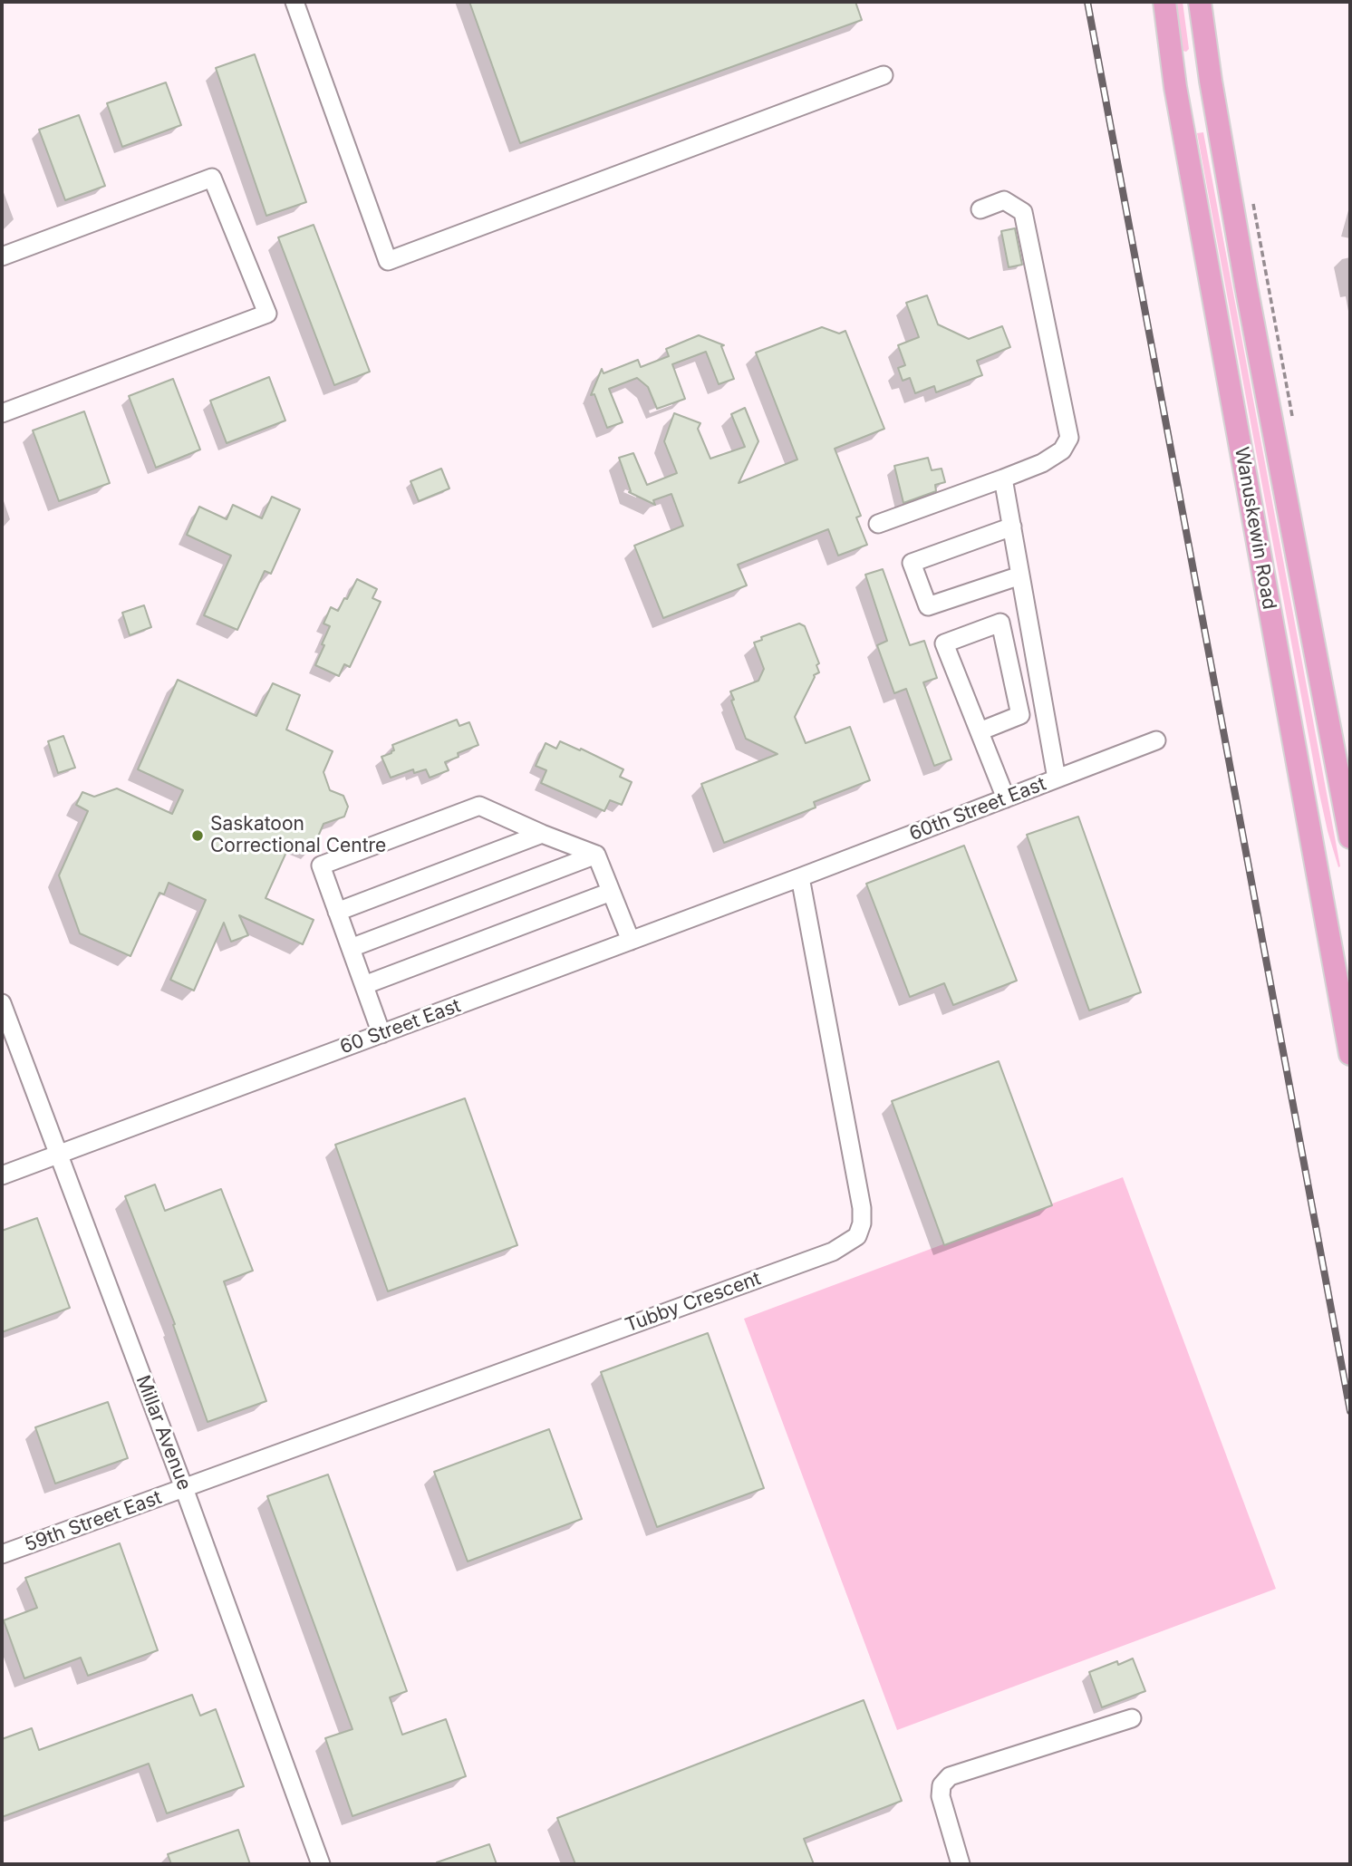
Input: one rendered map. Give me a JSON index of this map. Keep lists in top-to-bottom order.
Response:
{
  "streets": {
    "main road": ["Wanuskewin Road"],
    "street": [
      "60th Street East",
      "60 Street East",
      "Tubby Crescent",
      "Millar Avenue",
      "59th Street East"
    ]
  },
  "crossings": [
    ["60th Street East", "60 Street East"],
    ["60th Street East", "Tubby Crescent"],
    ["60 Street East", "Tubby Crescent"],
    ["60 Street East", "Millar Avenue"],
    ["Tubby Crescent", "Millar Avenue"],
    ["Tubby Crescent", "59th Street East"],
    ["Millar Avenue", "59th Street East"]
  ],
  "places": ["Saskatoon Correctional Centre"]
}
